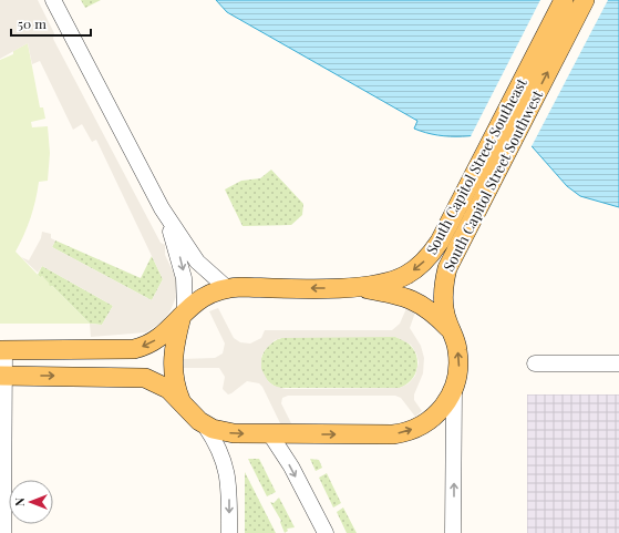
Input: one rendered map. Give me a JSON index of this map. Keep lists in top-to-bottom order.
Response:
{
  "streets": {
    "main road": ["South Capitol Street Southeast", "South Capitol Street Southwest"]
  },
  "crossings": [
    ["South Capitol Street Southeast", "South Capitol Street Southwest"]
  ],
  "one_way": ["South Capitol Street Southeast"],
  "scale_bar": "50 m",
  "north": "left"
}
